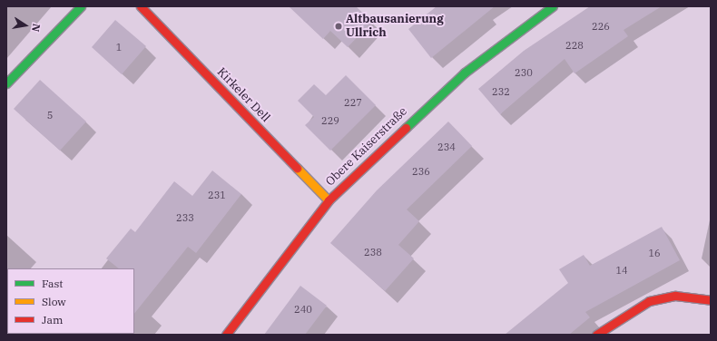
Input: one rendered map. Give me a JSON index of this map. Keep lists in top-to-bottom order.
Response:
{
  "streets": {
    "street": ["Kirkeler Dell", "Obere Kaiserstraße"]
  },
  "crossings": [
    ["Kirkeler Dell", "Obere Kaiserstraße"]
  ],
  "places": ["Altbausanierung Ullrich"],
  "house_numbers": [
    "226",
    "228",
    "1",
    "230",
    "232",
    "227",
    "5",
    "229",
    "234",
    "236",
    "231",
    "233",
    "238",
    "16",
    "14",
    "240"
  ],
  "legend": ["Fast", "Slow", "Jam"],
  "north": "right"
}
